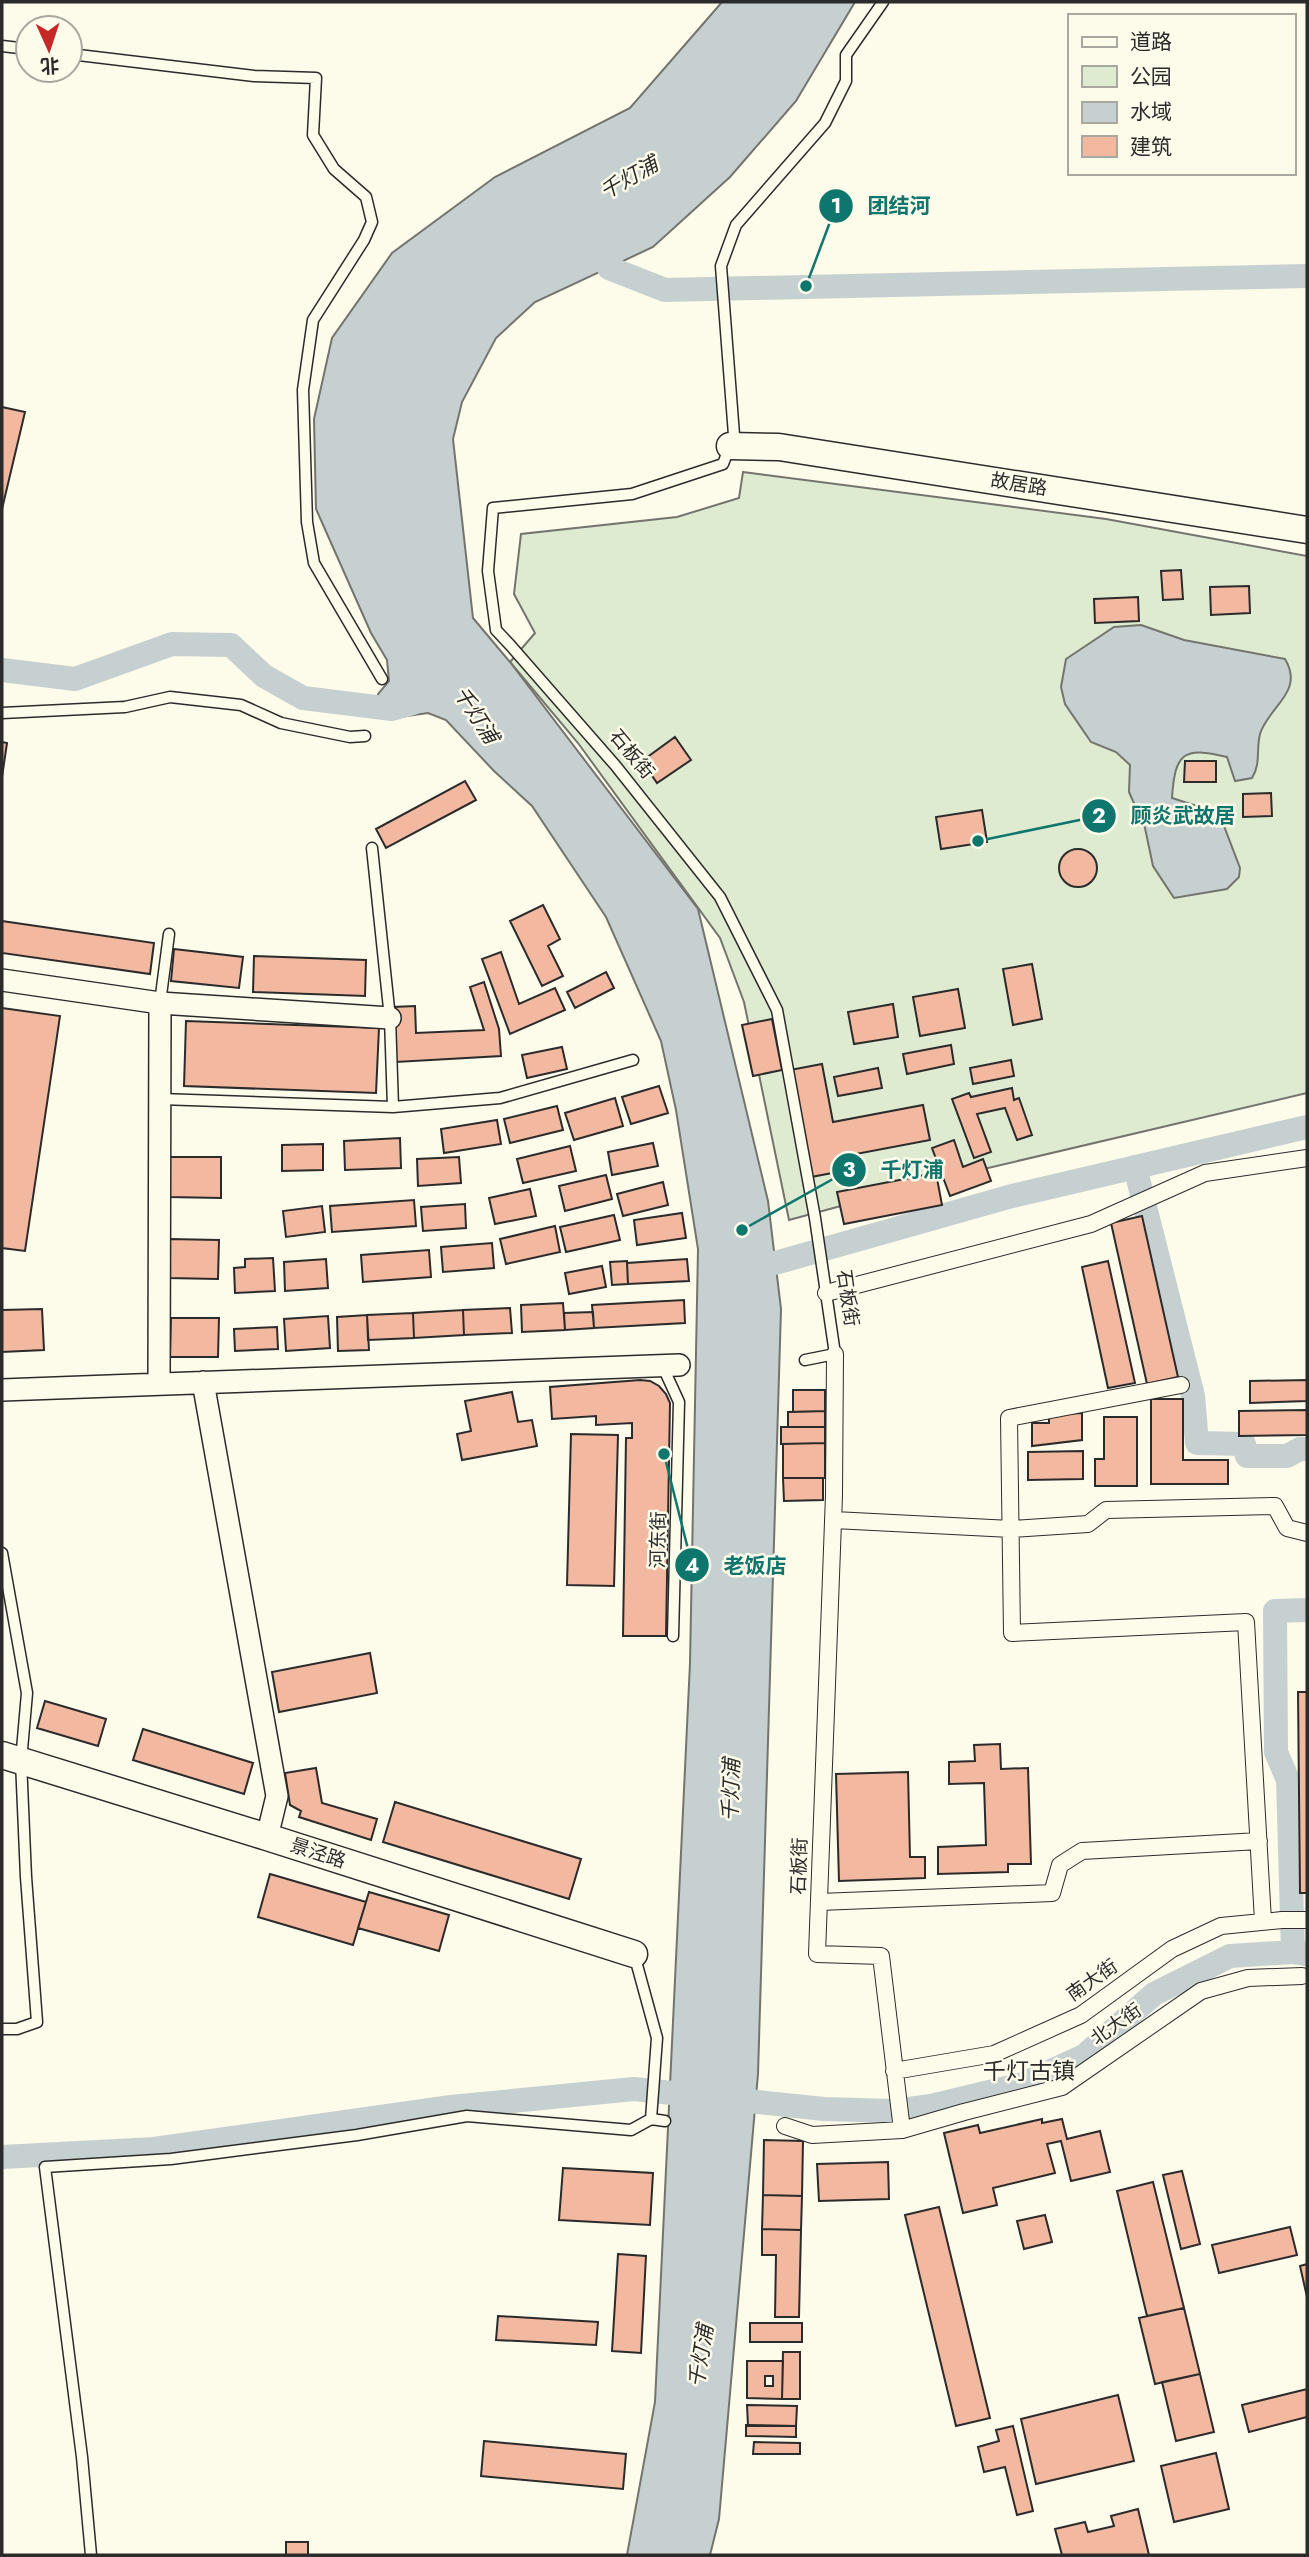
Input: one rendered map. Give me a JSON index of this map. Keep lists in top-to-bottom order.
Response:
{
  "streets": {
    "street": [
      "故居路",
      "石板街",
      "景泾路",
      "南大街",
      "北大街"
    ],
    "lane": ["河东街"]
  },
  "crossings": [
    ["故居路", "石板街"],
    ["石板街", "南大街"],
    ["石板街", "北大街"]
  ],
  "districts": ["千灯古镇"],
  "water": ["千灯浦"],
  "places": [
    "团结河",
    "顾炎武故居",
    "千灯浦",
    "老饭店"
  ],
  "legend": [
    "道路",
    "公园",
    "水域",
    "建筑"
  ],
  "north": "bottom"
}
